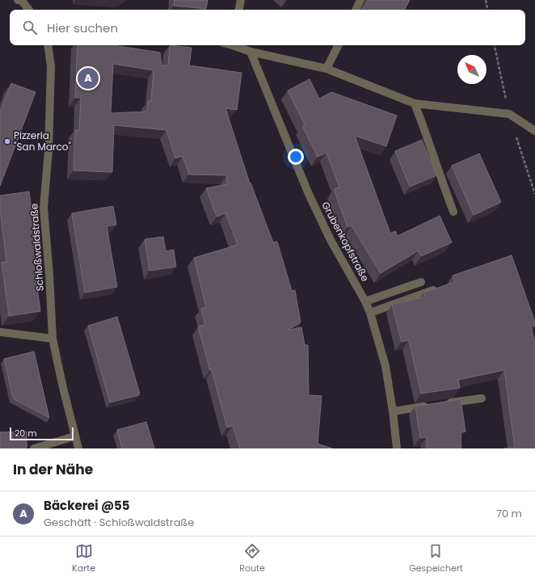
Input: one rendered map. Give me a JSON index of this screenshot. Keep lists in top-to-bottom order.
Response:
{
  "streets": {
    "street": ["Grubenkopfstraße", "Schloßwaldstraße"]
  },
  "places": ["Pizzeria \"San Marco\""],
  "scale_bar": "20 m",
  "north": "top left",
  "page": {
    "search": "Hier suchen",
    "pins": "A",
    "scale": "20 m",
    "heading": "In der Nähe",
    "list": [
      {
        "mark": "A",
        "name": "Bäckerei @55",
        "note": "Geschäft · Schloßwaldstraße",
        "value": "70 m"
      }
    ],
    "nav": ["Karte", "Route", "Gespeichert"]
  }
}
